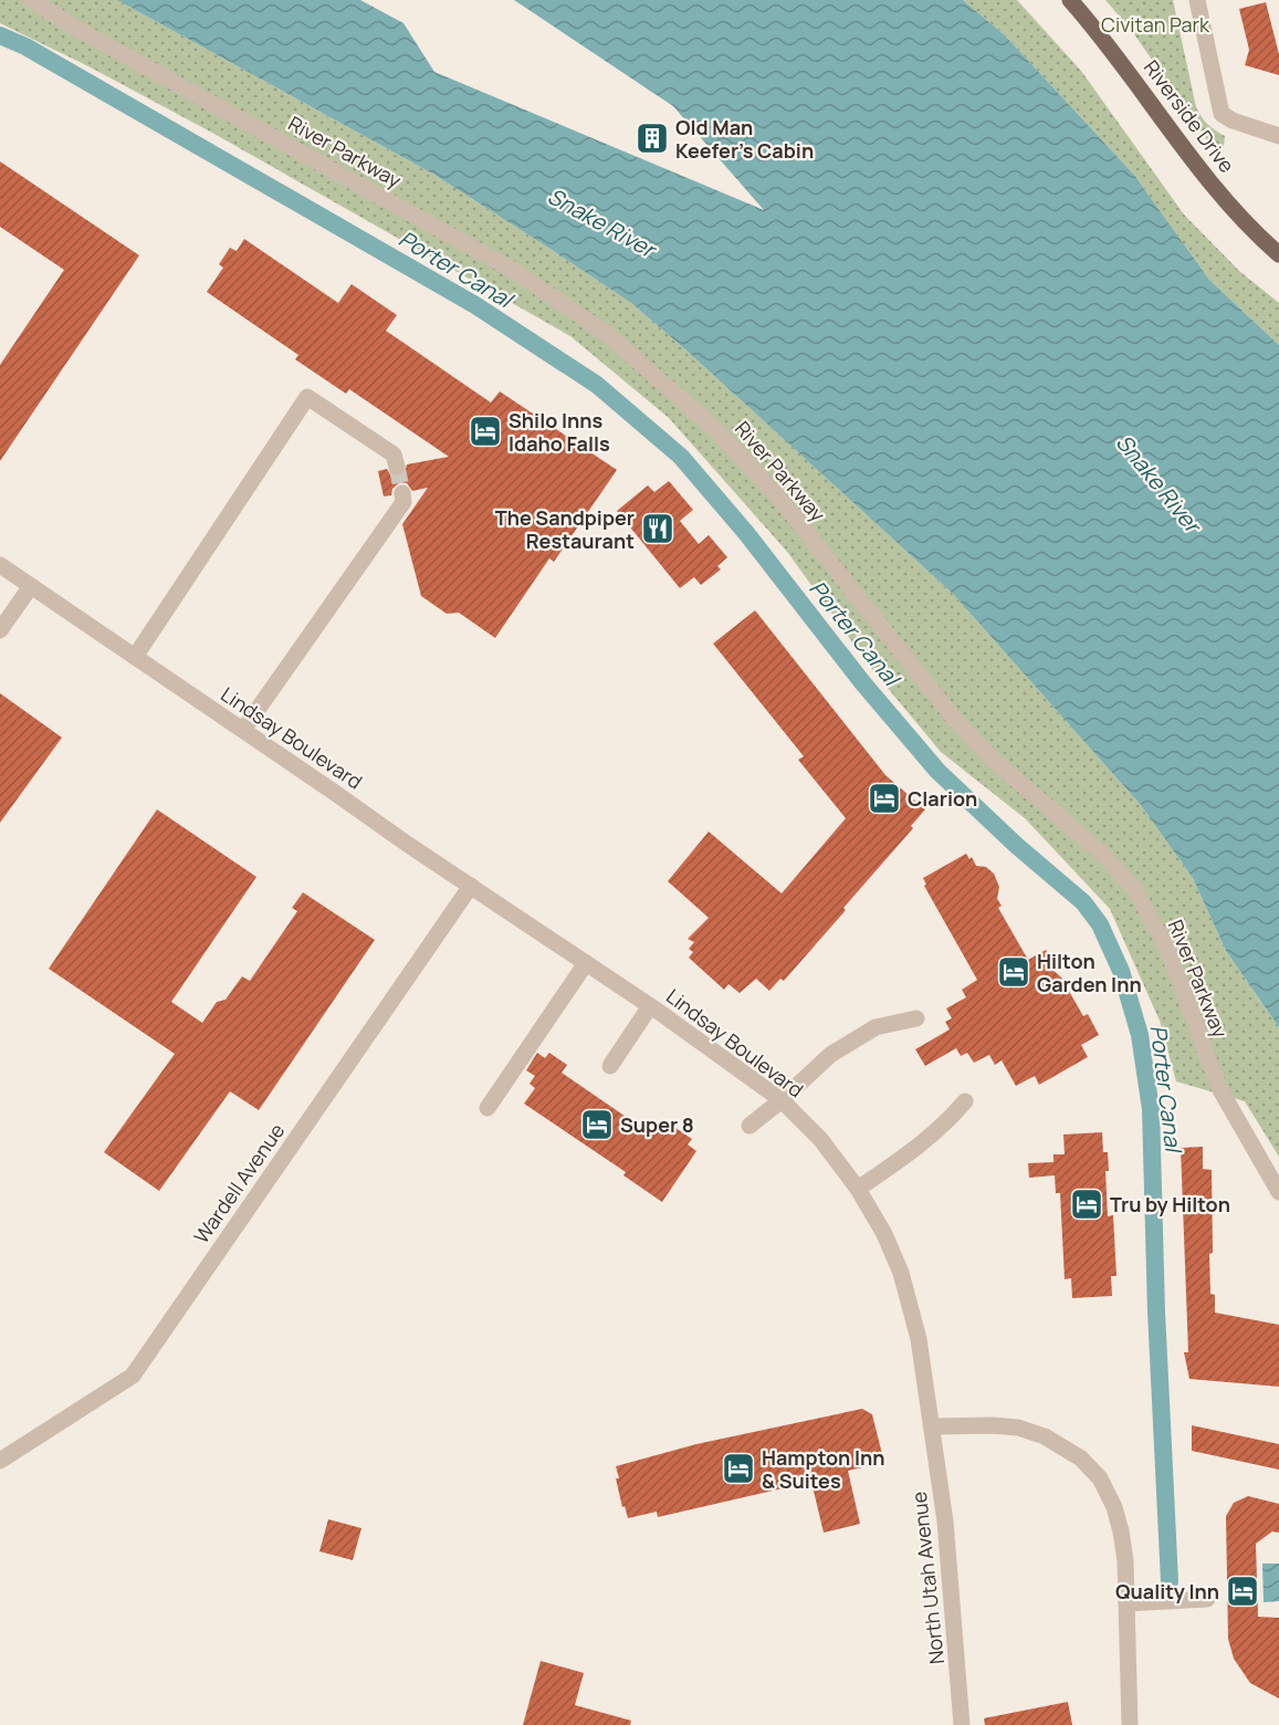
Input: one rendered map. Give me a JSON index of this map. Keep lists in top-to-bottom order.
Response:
{
  "streets": {
    "main road": ["Riverside Drive"],
    "street": [
      "River Parkway",
      "Lindsay Boulevard",
      "Wardell Avenue",
      "North Utah Avenue"
    ]
  },
  "crossings": [
    ["Lindsay Boulevard", "Wardell Avenue"],
    ["Lindsay Boulevard", "North Utah Avenue"]
  ],
  "water": ["Snake River", "Porter Canal"],
  "parks": ["Civitan Park"],
  "places": {
    "building": ["Old Man Keefer's Cabin"],
    "hotel": [
      "Shilo Inns Idaho Falls",
      "Clarion",
      "Hilton Garden Inn",
      "Super 8",
      "Tru by Hilton",
      "Hampton Inn & Suites",
      "Quality Inn"
    ],
    "restaurant": ["The Sandpiper Restaurant"]
  }
}
